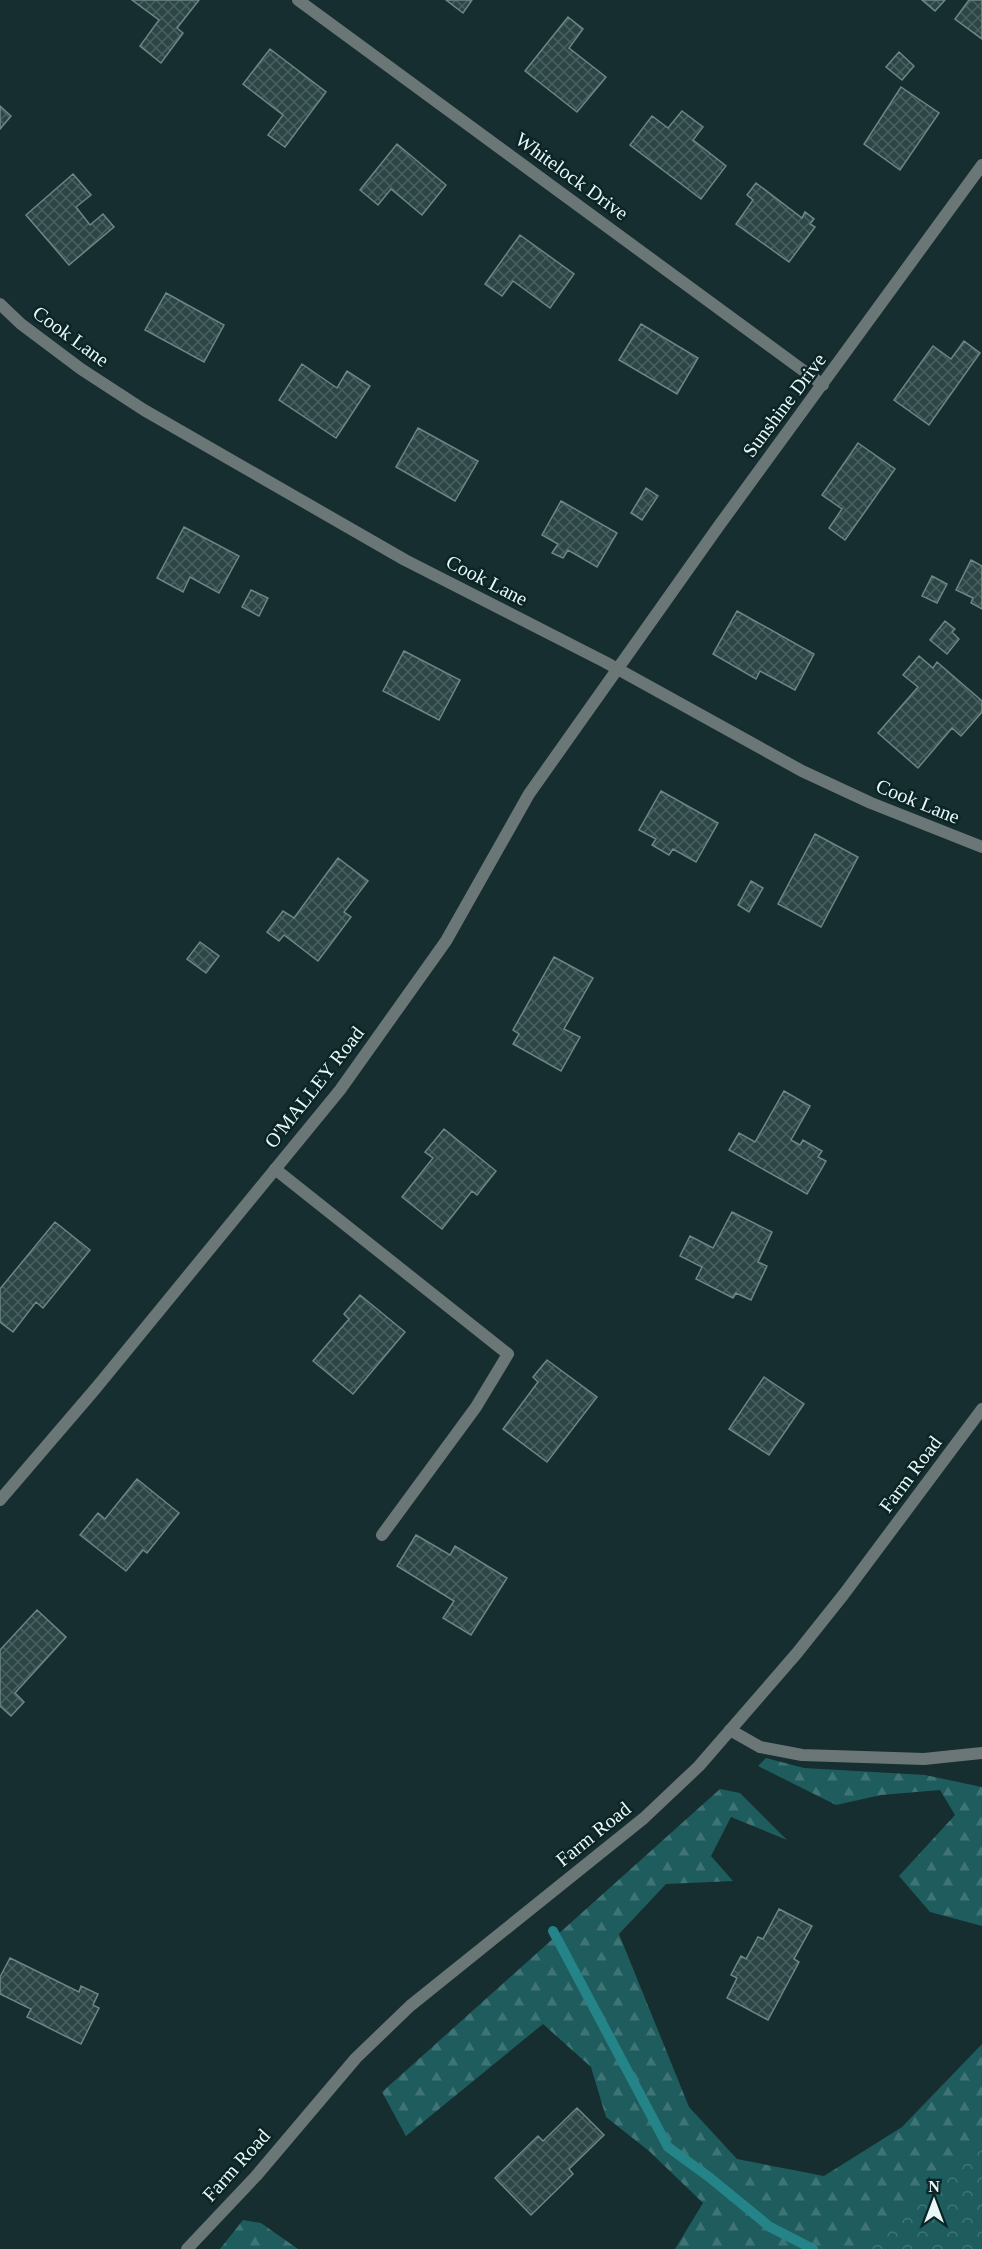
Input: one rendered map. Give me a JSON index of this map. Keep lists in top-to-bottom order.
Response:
{
  "streets": {
    "street": [
      "Whitelock Drive",
      "Cook Lane",
      "Sunshine Drive",
      "O'MALLEY Road",
      "Farm Road"
    ]
  },
  "crossings": [
    ["Whitelock Drive", "Sunshine Drive"],
    ["Cook Lane", "Sunshine Drive"],
    ["Cook Lane", "O'MALLEY Road"],
    ["Sunshine Drive", "O'MALLEY Road"]
  ],
  "north": "top"
}
